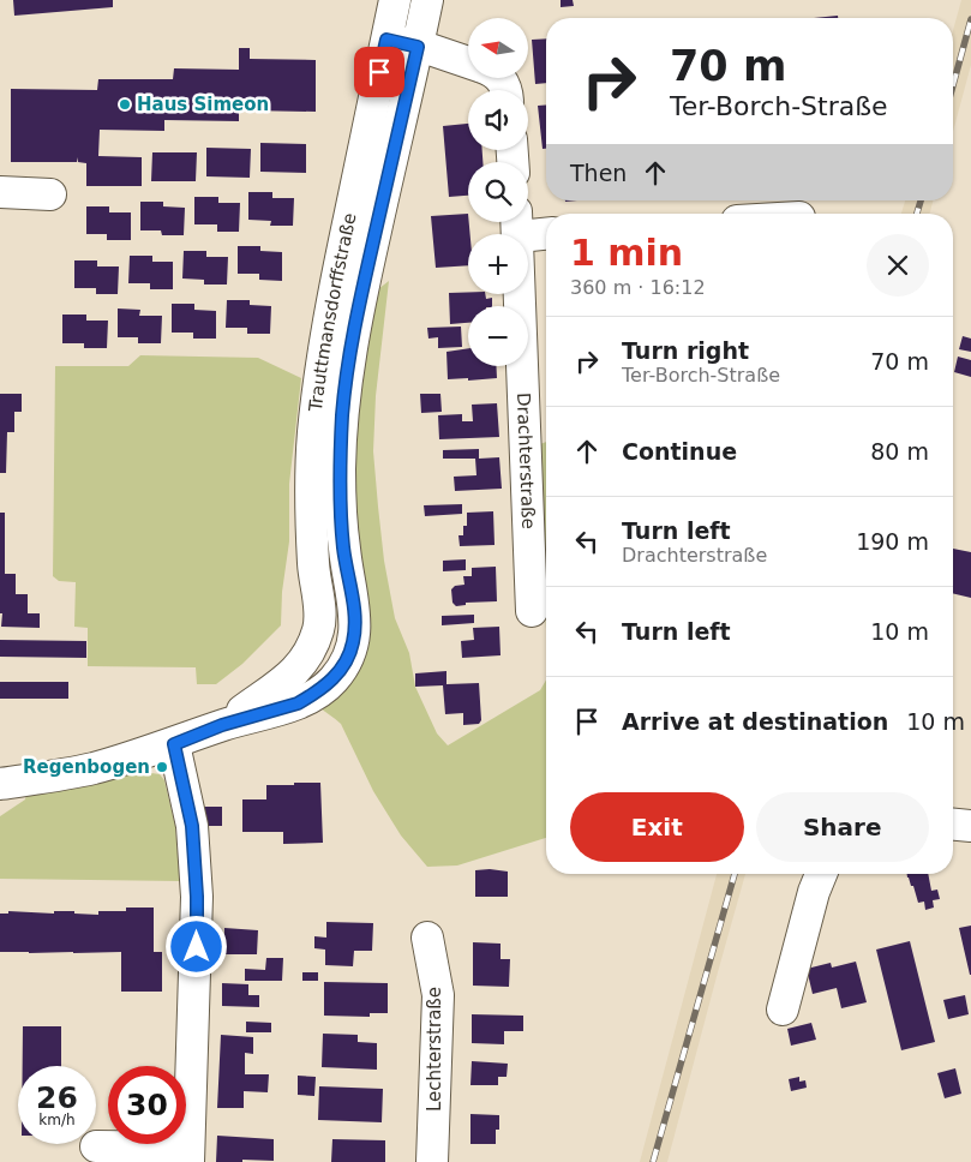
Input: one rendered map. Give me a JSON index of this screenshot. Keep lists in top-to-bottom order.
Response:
{
  "streets": {
    "street": ["Trauttmansdorffstraße", "Drachterstraße", "Lechterstraße"]
  },
  "places": ["Haus Simeon", "Regenbogen"],
  "north": "left",
  "page": {
    "map_buttons": ["+", "−"],
    "turn": ["70 m", "Ter-Borch-Straße"],
    "then": "Then",
    "heading": ["1 min", "360 m · 16:12"],
    "list": [
      {
        "name": "Turn right",
        "note": "Ter-Borch-Straße",
        "value": "70 m"
      },
      {
        "name": "Continue",
        "value": "80 m"
      },
      {
        "name": "Turn left",
        "note": "Drachterstraße",
        "value": "190 m"
      },
      {
        "name": "Turn left",
        "value": "10 m"
      },
      {
        "name": "Arrive at destination",
        "value": "10 m"
      }
    ],
    "buttons": ["Exit", "Share"],
    "speed": "26 km/h",
    "limit": "30"
  }
}
